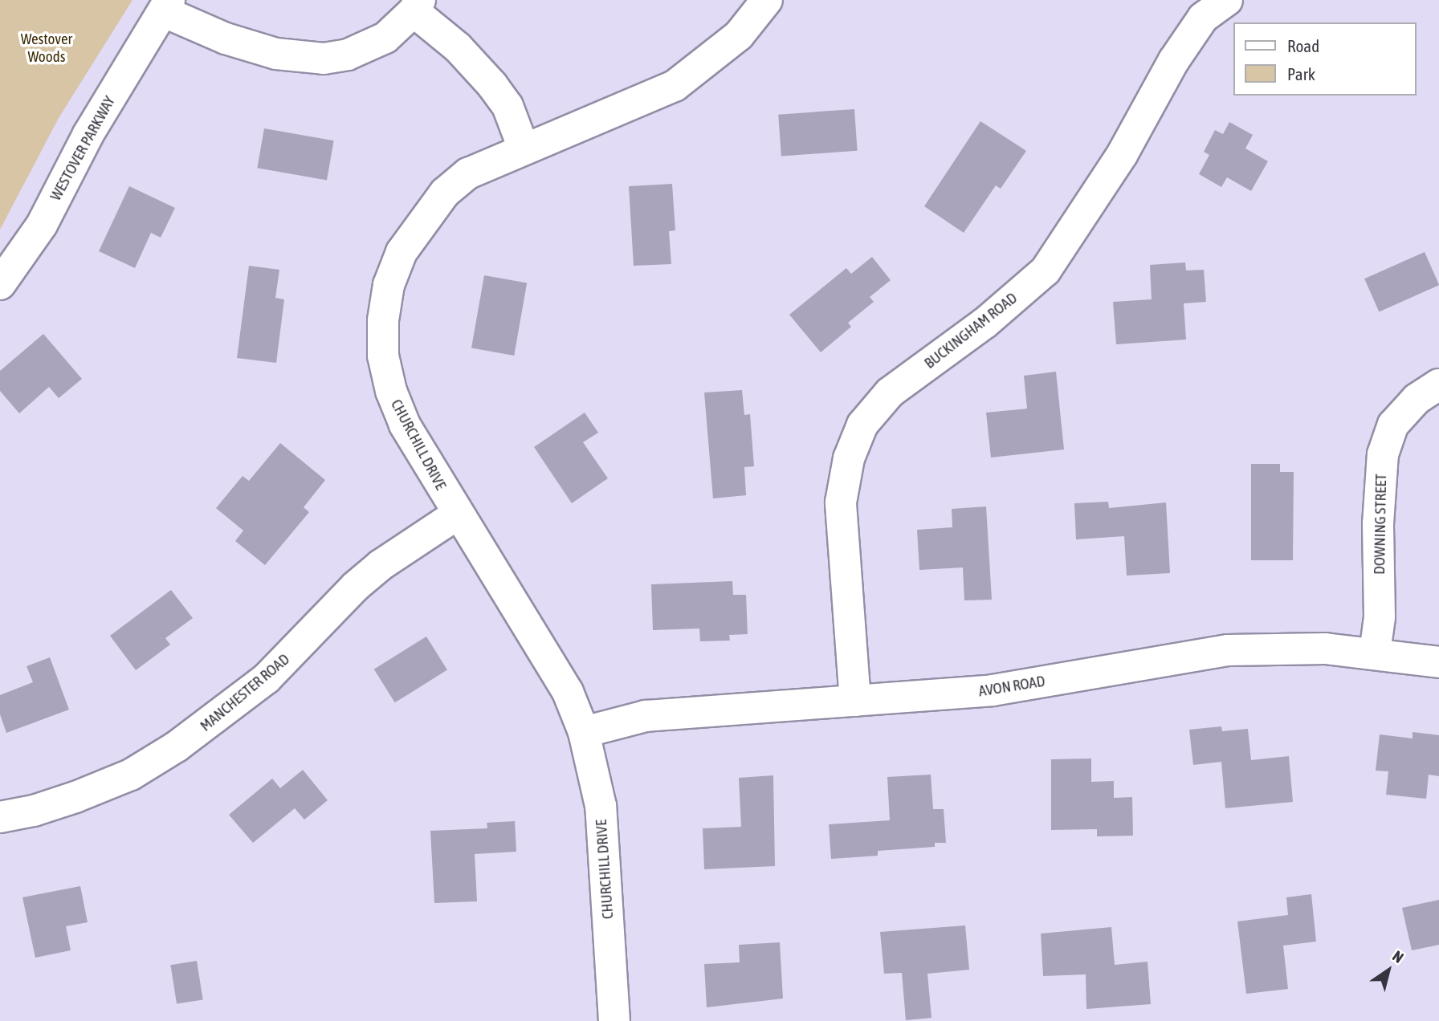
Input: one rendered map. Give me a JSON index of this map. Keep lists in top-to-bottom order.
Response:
{
  "streets": {
    "street": [
      "WESTOVER PARKWAY",
      "BUCKINGHAM ROAD",
      "CHURCHILL DRIVE",
      "DOWNING STREET",
      "AVON ROAD",
      "MANCHESTER ROAD"
    ]
  },
  "crossings": [
    ["WESTOVER PARKWAY", "CHURCHILL DRIVE"],
    ["BUCKINGHAM ROAD", "AVON ROAD"],
    ["CHURCHILL DRIVE", "AVON ROAD"],
    ["CHURCHILL DRIVE", "MANCHESTER ROAD"],
    ["DOWNING STREET", "AVON ROAD"]
  ],
  "parks": ["Westover Woods"],
  "legend": ["Road", "Park"],
  "north": "top right"
}
